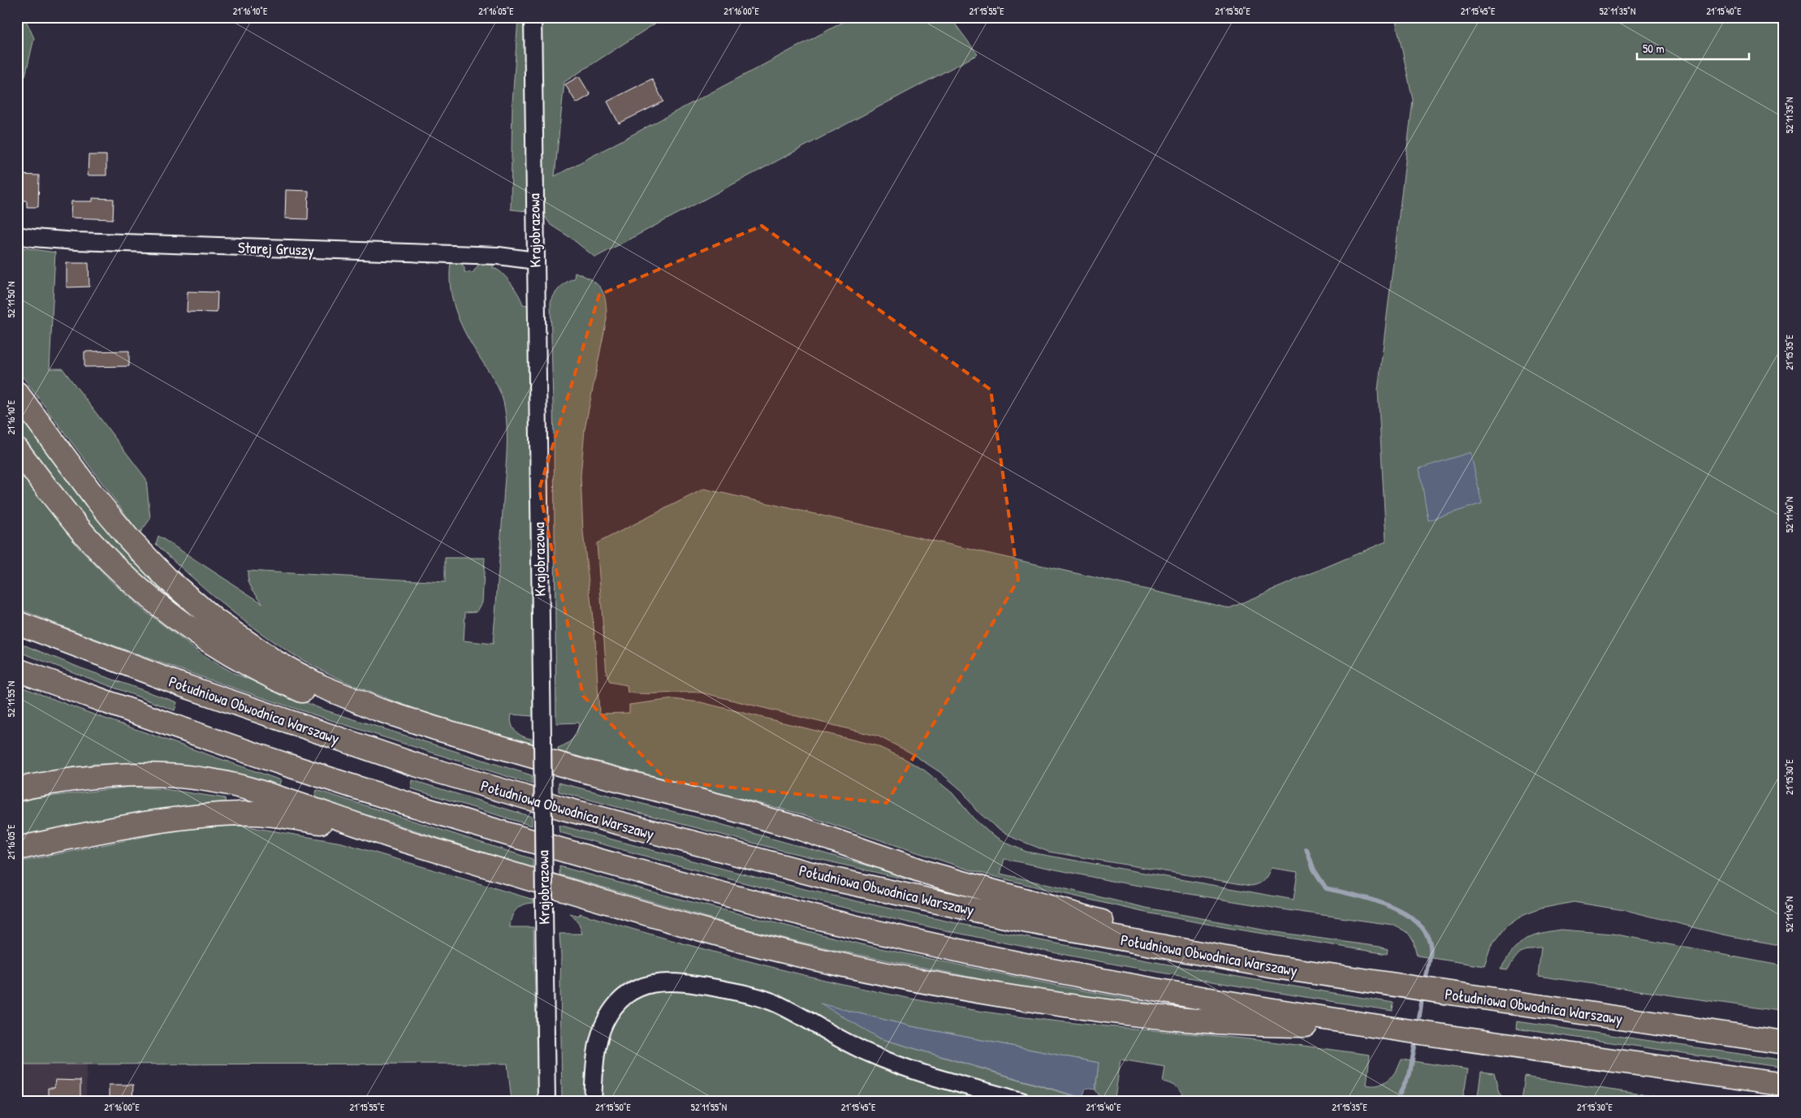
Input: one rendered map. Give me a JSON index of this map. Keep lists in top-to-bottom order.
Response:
{
  "streets": {
    "highway": ["Południowa Obwodnica Warszawy"],
    "street": ["Krajobrazowa", "Starej Gruszy"]
  },
  "crossings": [
    ["Krajobrazowa", "Starej Gruszy"]
  ],
  "scale_bar": "50 m",
  "coordinates": [
    "21°16'10\"E",
    "21°16'05\"E",
    "21°16'00\"E",
    "21°15'55\"E",
    "21°15'50\"E",
    "21°15'45\"E",
    "52°11'35\"N",
    "21°15'40\"E",
    "52°11'50\"N",
    "21°15'35\"E",
    "52°11'40\"N",
    "52°11'55\"N",
    "21°15'30\"E",
    "52°11'45\"N"
  ]
}
